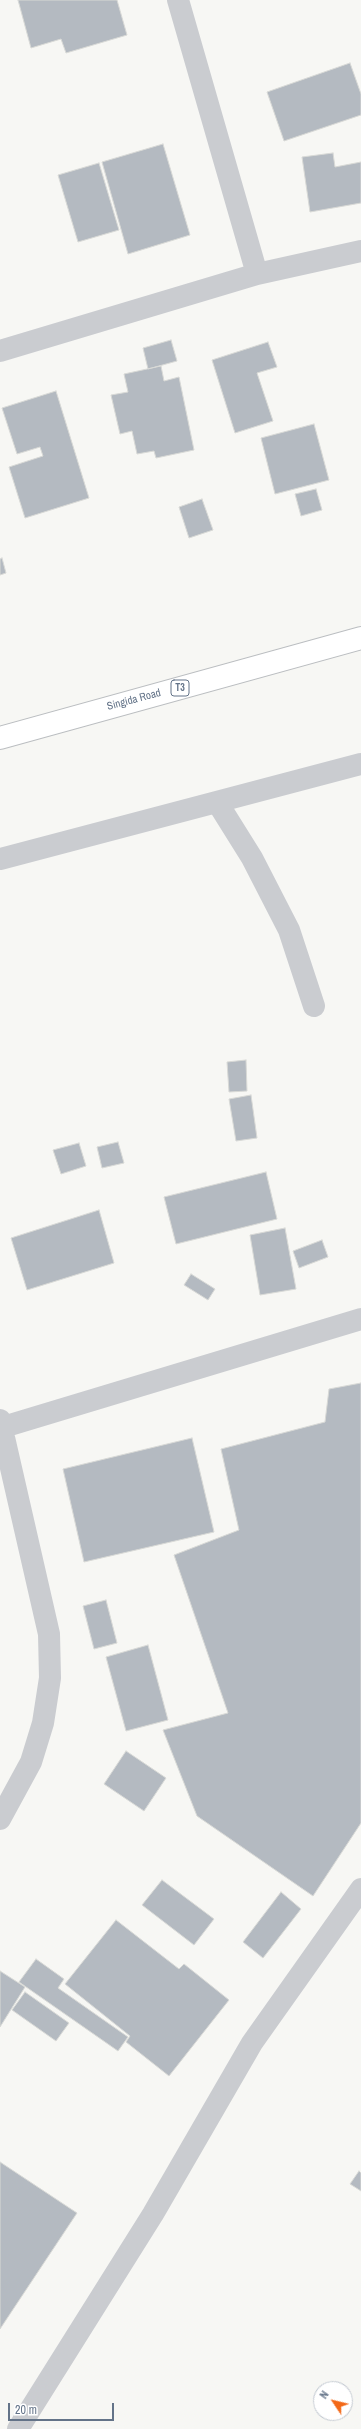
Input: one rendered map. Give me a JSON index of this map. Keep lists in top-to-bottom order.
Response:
{
  "streets": {
    "highway": ["T3", "Singida Road"]
  },
  "scale_bar": "20 m",
  "north": "top left"
}
